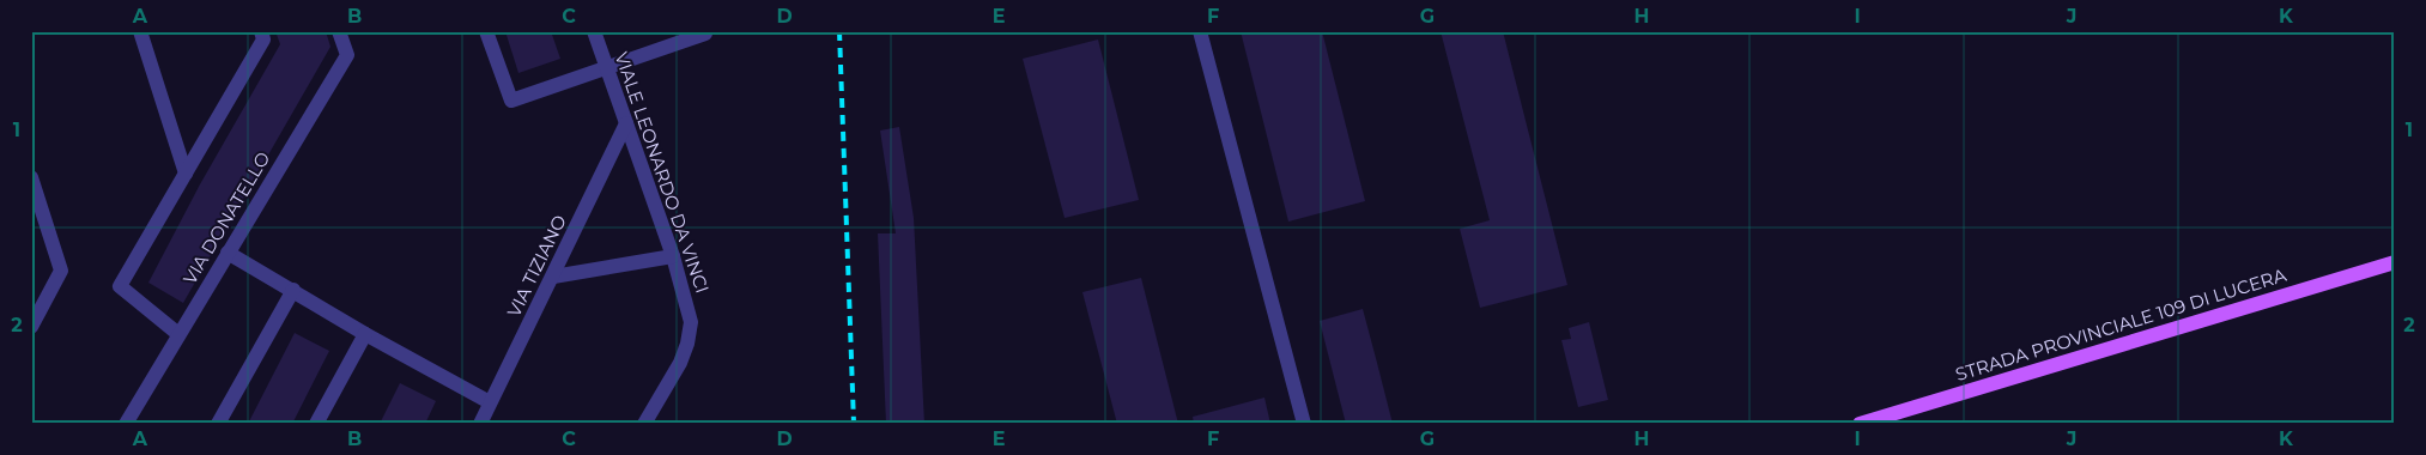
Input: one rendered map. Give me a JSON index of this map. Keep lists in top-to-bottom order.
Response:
{
  "streets": {
    "main road": ["STRADA PROVINCIALE 109 DI LUCERA"],
    "street": ["VIALE LEONARDO DA VINCI", "VIA DONATELLO", "VIA TIZIANO"]
  },
  "crossings": [
    ["VIALE LEONARDO DA VINCI", "VIA TIZIANO"]
  ],
  "grid": {
    "columns": [
      "A",
      "B",
      "C",
      "D",
      "E",
      "F",
      "G",
      "H",
      "I",
      "J",
      "K"
    ],
    "rows": ["1", "2"]
  }
}
